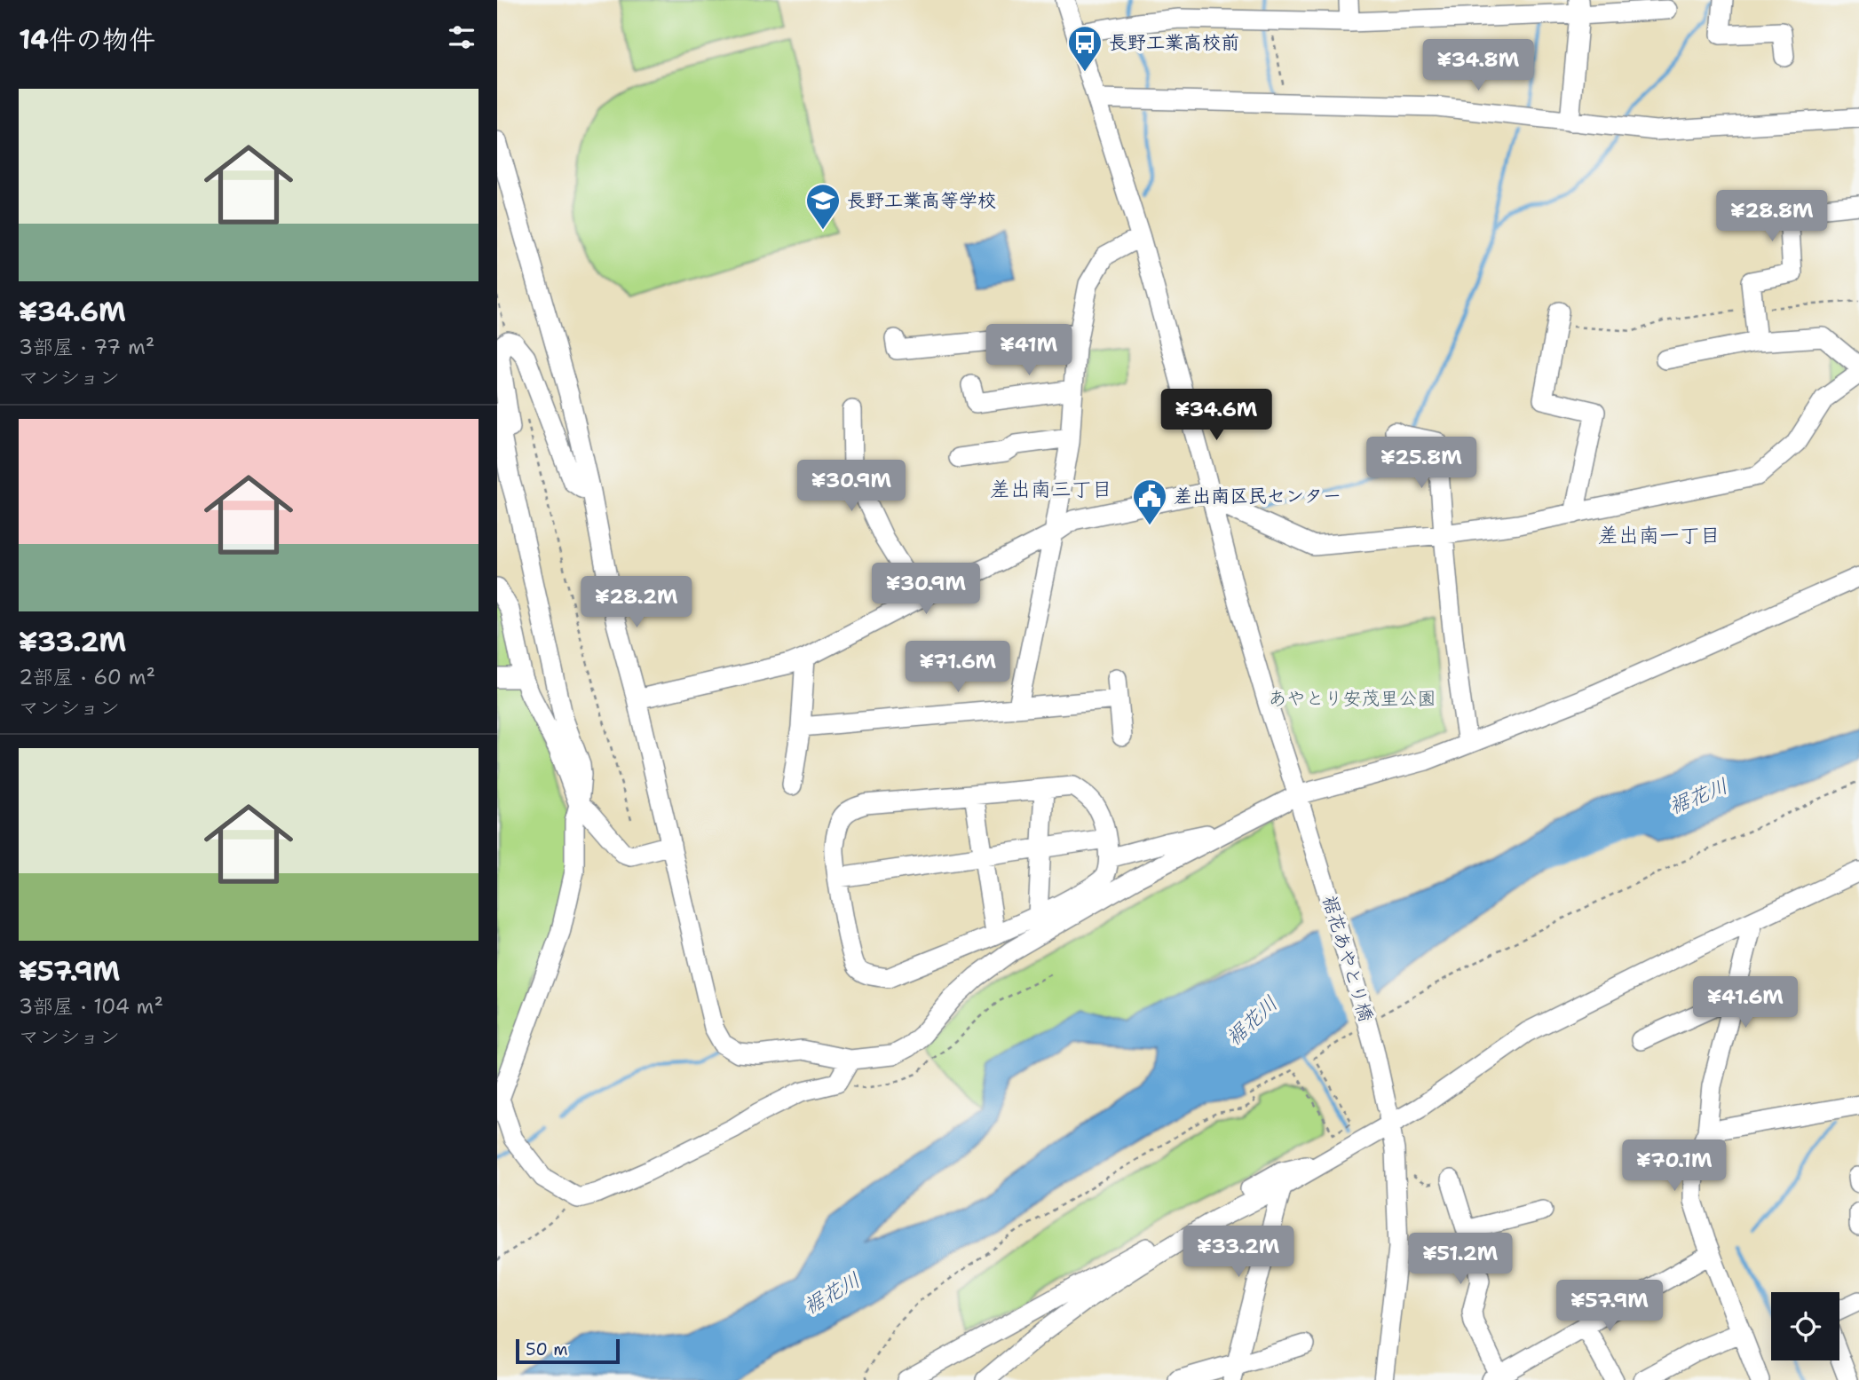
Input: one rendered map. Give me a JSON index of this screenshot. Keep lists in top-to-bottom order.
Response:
{
  "streets": {
    "street": ["裾花あやとり橋"]
  },
  "districts": ["差出南三丁目", "差出南一丁目"],
  "water": ["裾花川"],
  "parks": ["あやとり安茂里公園"],
  "places": {
    "bus stop": ["長野工業高校前"],
    "school or university": ["長野工業高等学校"],
    "public building": ["差出南区民センター"]
  },
  "scale_bar": "50 m",
  "page": {
    "heading": "14件の物件",
    "price": [
      "¥34.8M",
      "¥28.8M",
      "¥41M",
      "¥34.6M",
      "¥25.8M",
      "¥30.9M",
      "¥30.9M",
      "¥28.2M",
      "¥71.6M",
      "¥41.6M",
      "¥70.1M",
      "¥33.2M",
      "¥51.2M",
      "¥57.9M"
    ],
    "list": [
      {
        "name": "¥34.6M",
        "note": "3部屋 · 77 m² · マンション"
      },
      {
        "name": "¥33.2M",
        "note": "2部屋 · 60 m² · マンション"
      },
      {
        "name": "¥57.9M",
        "note": "3部屋 · 104 m² · マンション"
      }
    ],
    "scale": "50 m"
  }
}
